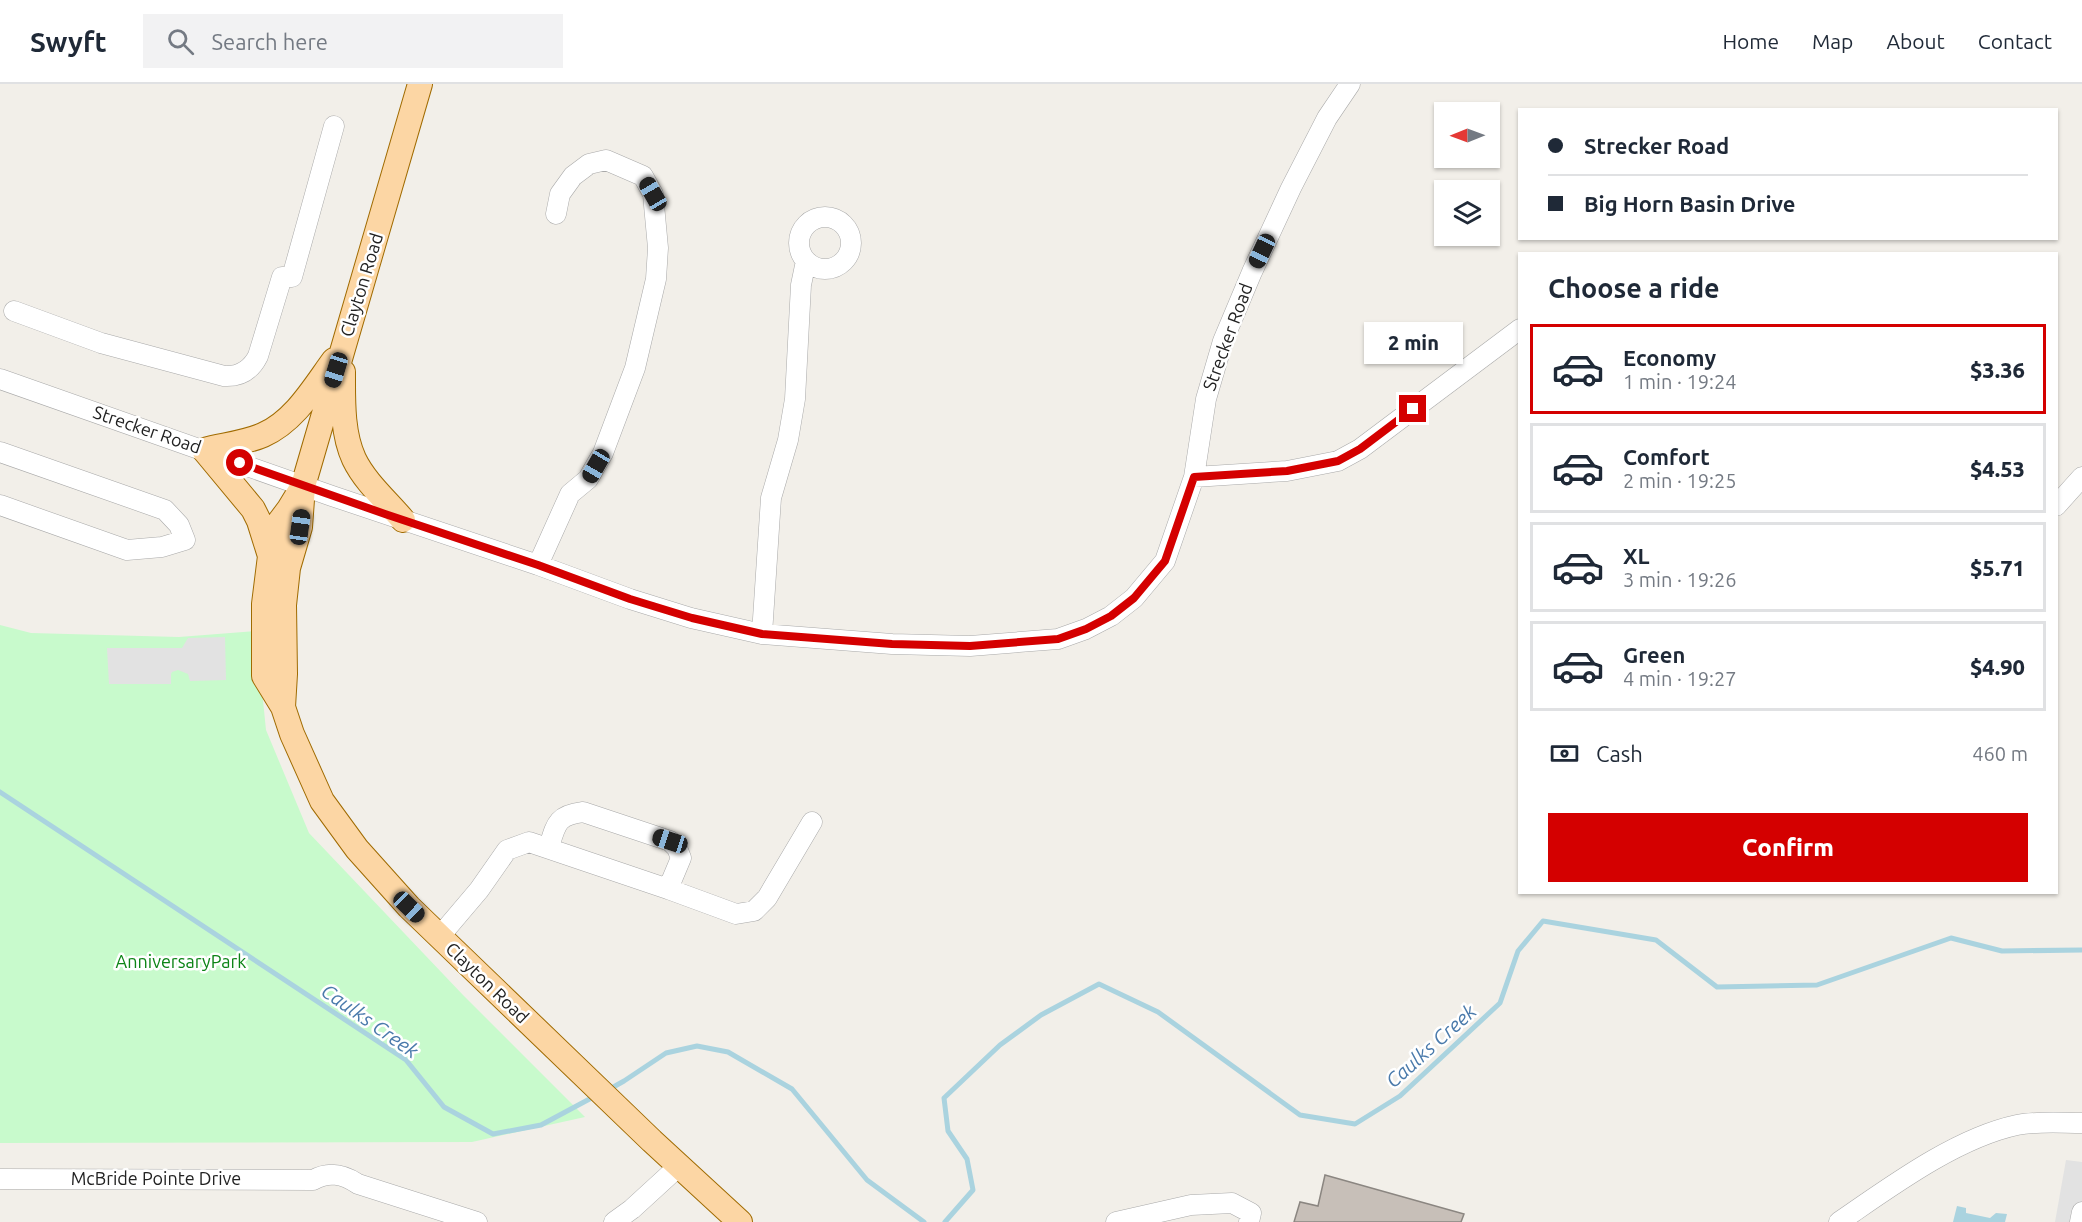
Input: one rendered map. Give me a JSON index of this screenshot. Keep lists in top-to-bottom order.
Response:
{
  "streets": {
    "main road": ["Clayton Road"],
    "street": ["Strecker Road", "McBride Pointe Drive"]
  },
  "crossings": [
    ["Clayton Road", "Strecker Road"]
  ],
  "water": ["Caulks Creek"],
  "parks": ["AnniversaryPark"],
  "north": "left",
  "page": {
    "header": "Swyft",
    "search": "Search here",
    "nav": [
      "Home",
      "Map",
      "About",
      "Contact"
    ],
    "banner": ["Strecker Road", "Big Horn Basin Drive"],
    "heading": "Choose a ride",
    "bubble": "2 min",
    "list": [
      {
        "name": "Economy",
        "note": "1 min · 19:24",
        "value": "$3.36"
      },
      {
        "name": "Comfort",
        "note": "2 min · 19:25",
        "value": "$4.53"
      },
      {
        "name": "XL",
        "note": "3 min · 19:26",
        "value": "$5.71"
      },
      {
        "name": "Green",
        "note": "4 min · 19:27",
        "value": "$4.90"
      }
    ],
    "pay": ["Cash", "460 m"],
    "buttons": "Confirm"
  }
}
